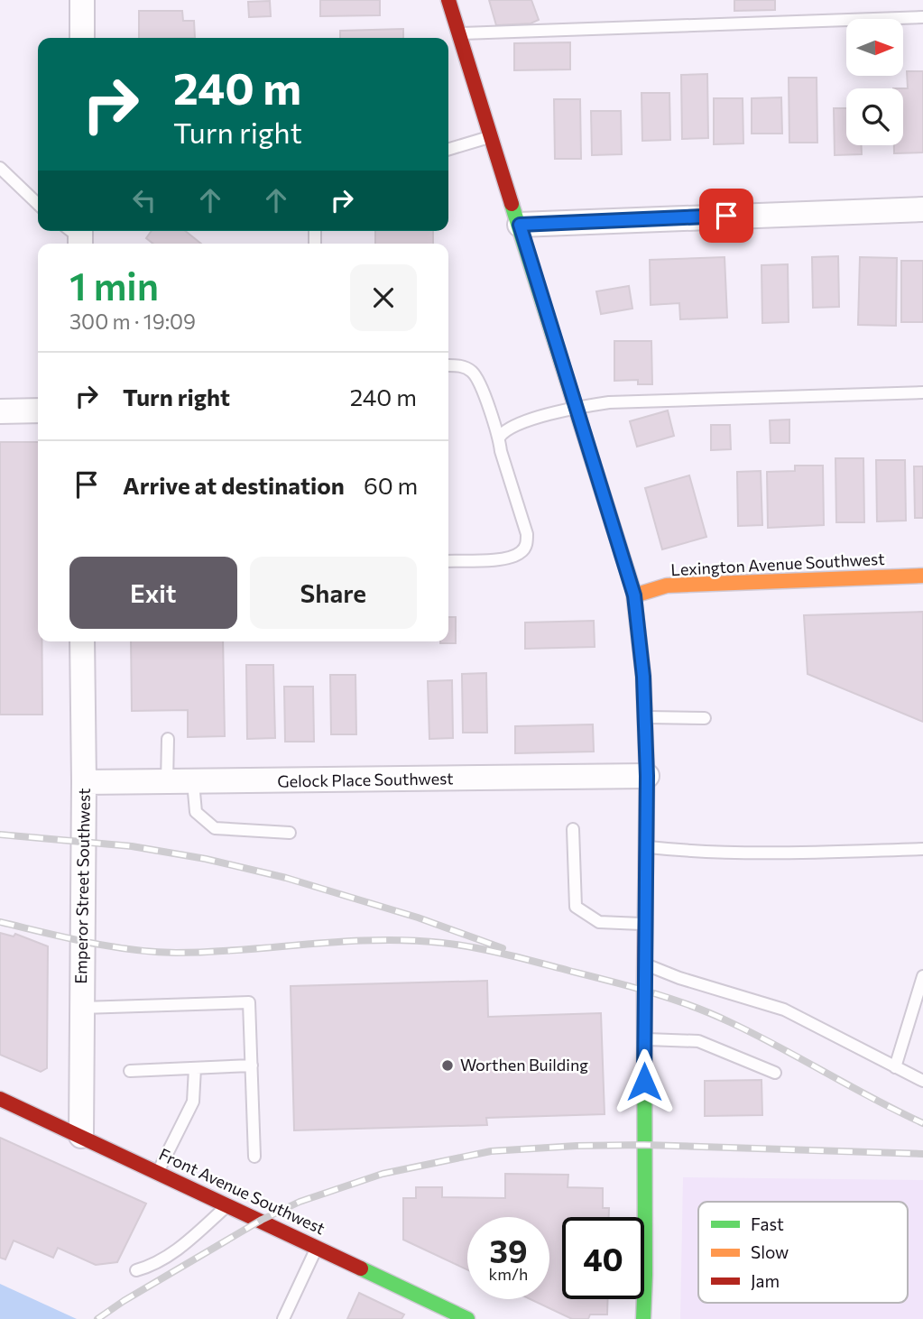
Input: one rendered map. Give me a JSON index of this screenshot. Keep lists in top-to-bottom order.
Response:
{
  "streets": {
    "street": [
      "Lexington Avenue Southwest",
      "Gelock Place Southwest",
      "Emperor Street Southwest",
      "Front Avenue Southwest"
    ]
  },
  "crossings": [
    ["Gelock Place Southwest", "Emperor Street Southwest"],
    ["Emperor Street Southwest", "Front Avenue Southwest"]
  ],
  "places": ["Worthen Building"],
  "legend": ["Fast", "Slow", "Jam"],
  "north": "right",
  "page": {
    "turn": ["240 m", "Turn right"],
    "heading": ["1 min", "300 m · 19:09"],
    "list": [
      {
        "name": "Turn right",
        "value": "240 m"
      },
      {
        "name": "Arrive at destination",
        "value": "60 m"
      }
    ],
    "buttons": ["Exit", "Share"],
    "speed": "39 km/h",
    "limit": "40"
  }
}
